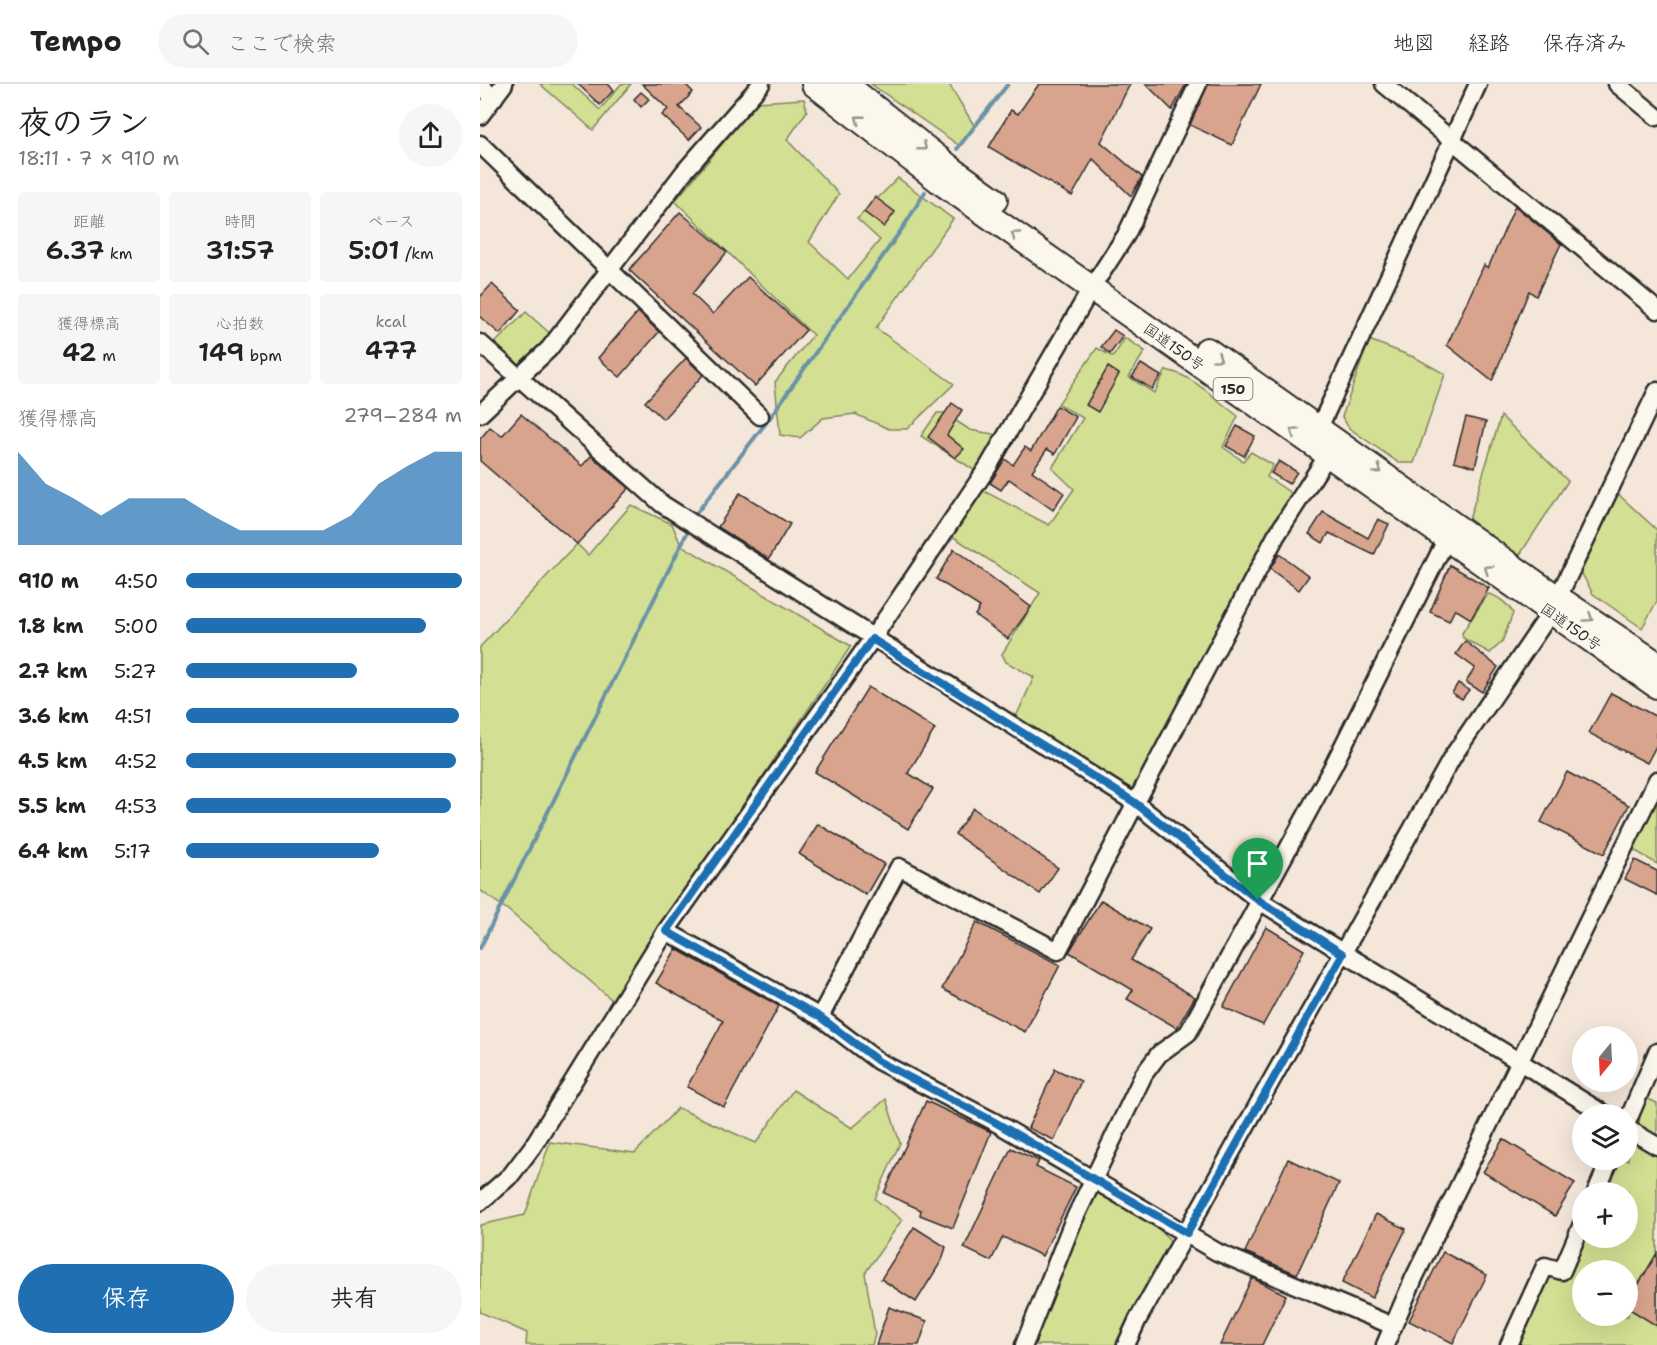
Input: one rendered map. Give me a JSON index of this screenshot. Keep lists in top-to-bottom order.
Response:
{
  "streets": {
    "highway": ["国道150号", "150"]
  },
  "north": "bottom",
  "page": {
    "header": "Tempo",
    "search": "ここで検索",
    "nav": ["地図", "経路", "保存済み"],
    "heading": ["夜のラン", "18:11 · 7 × 910 m"],
    "stats": [
      ["距離", "6.37 km"],
      ["時間", "31:57"],
      ["ペース", "5:01 /km"],
      ["獲得標高", "42 m"],
      ["心拍数", "149 bpm"],
      ["kcal", "477"]
    ],
    "chart": ["獲得標高", "279–284 m"],
    "list": [
      {
        "name": "910 m",
        "note": "4:50"
      },
      {
        "name": "1.8 km",
        "note": "5:00"
      },
      {
        "name": "2.7 km",
        "note": "5:27"
      },
      {
        "name": "3.6 km",
        "note": "4:51"
      },
      {
        "name": "4.5 km",
        "note": "4:52"
      },
      {
        "name": "5.5 km",
        "note": "4:53"
      },
      {
        "name": "6.4 km",
        "note": "5:17"
      }
    ],
    "map_buttons": ["+", "−"],
    "buttons": ["保存", "共有"]
  }
}
